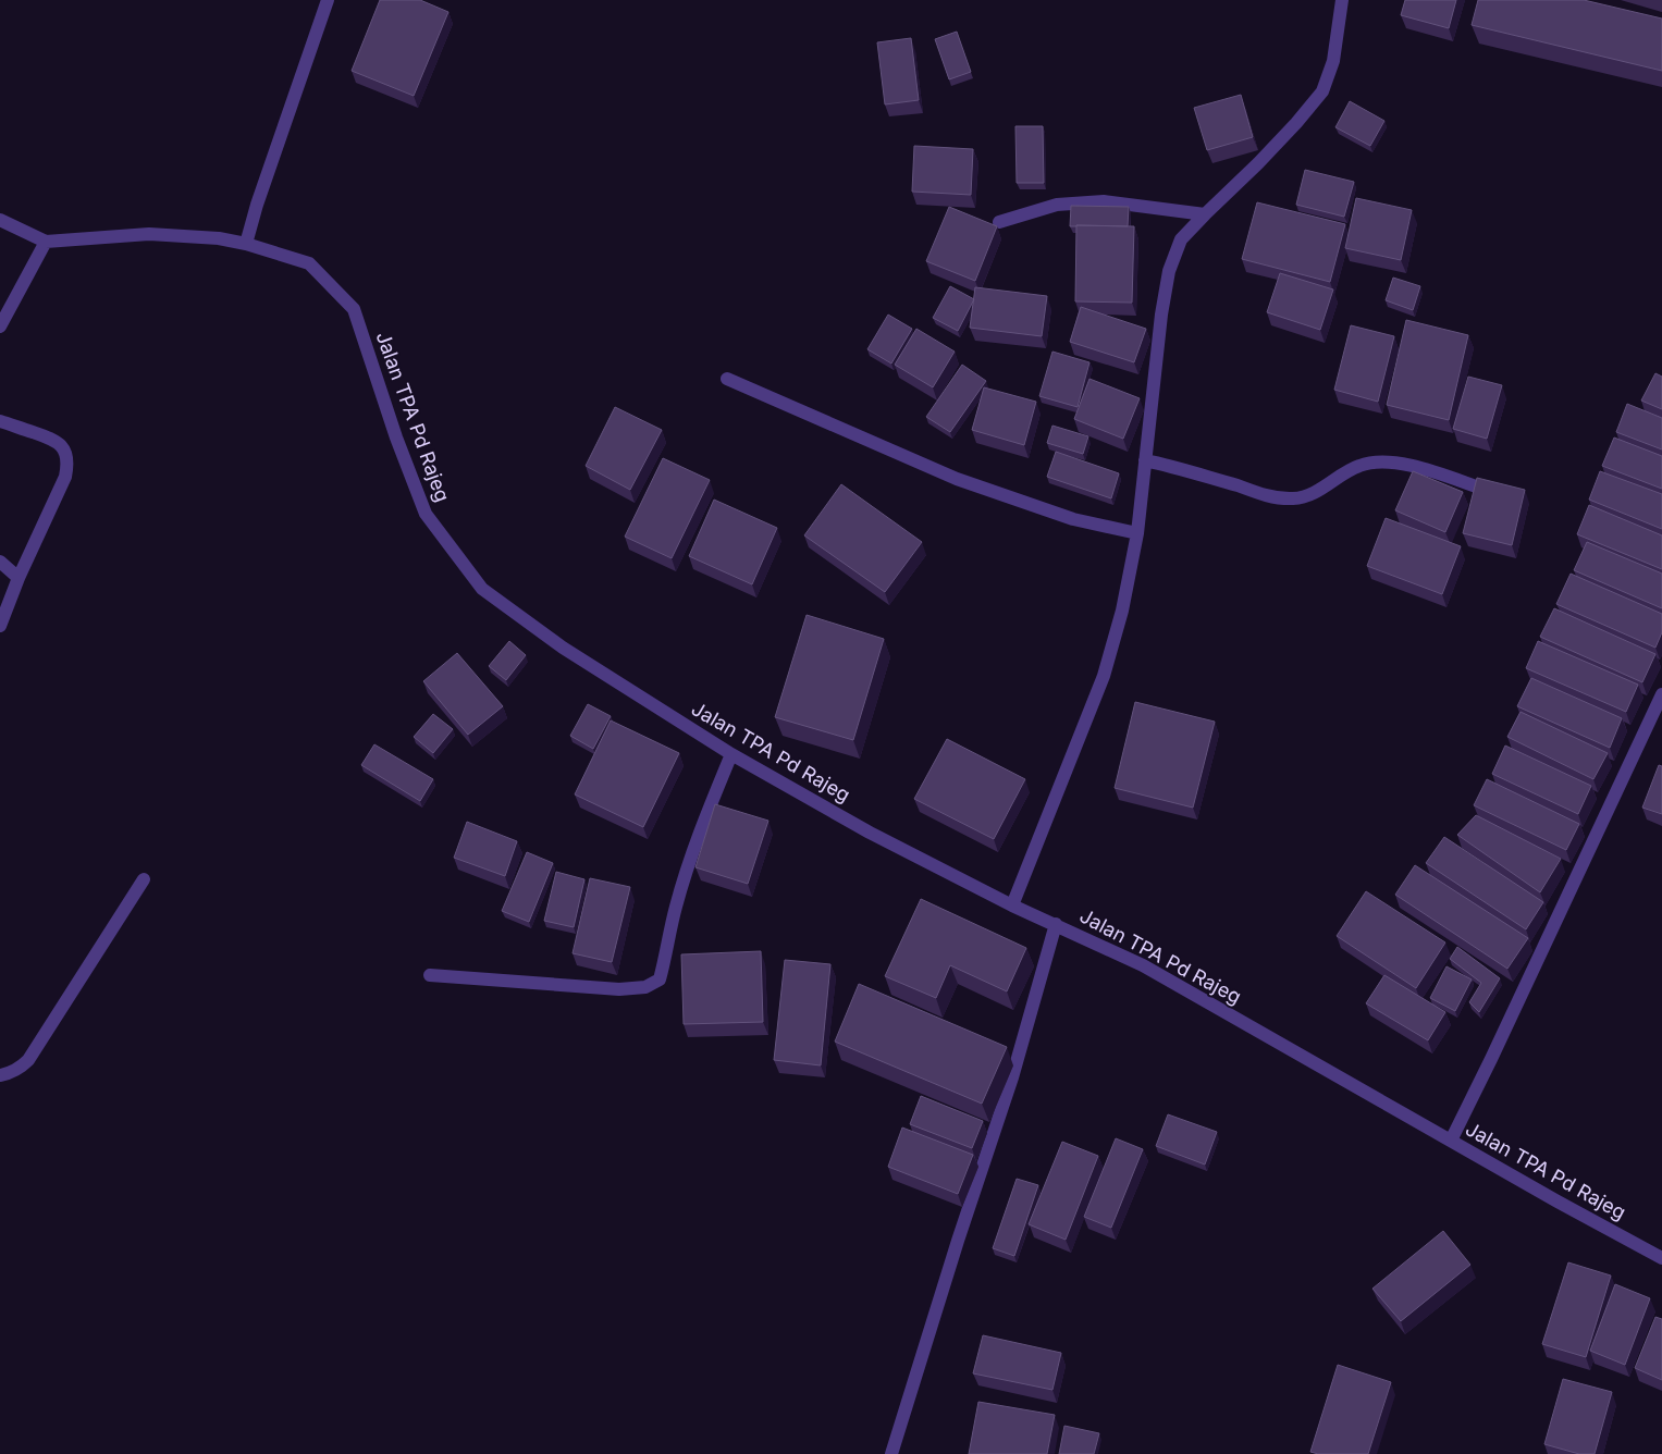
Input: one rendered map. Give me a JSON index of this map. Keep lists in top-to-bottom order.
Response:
{
  "streets": {
    "street": ["Jalan TPA Pd Rajeg"]
  }
}
